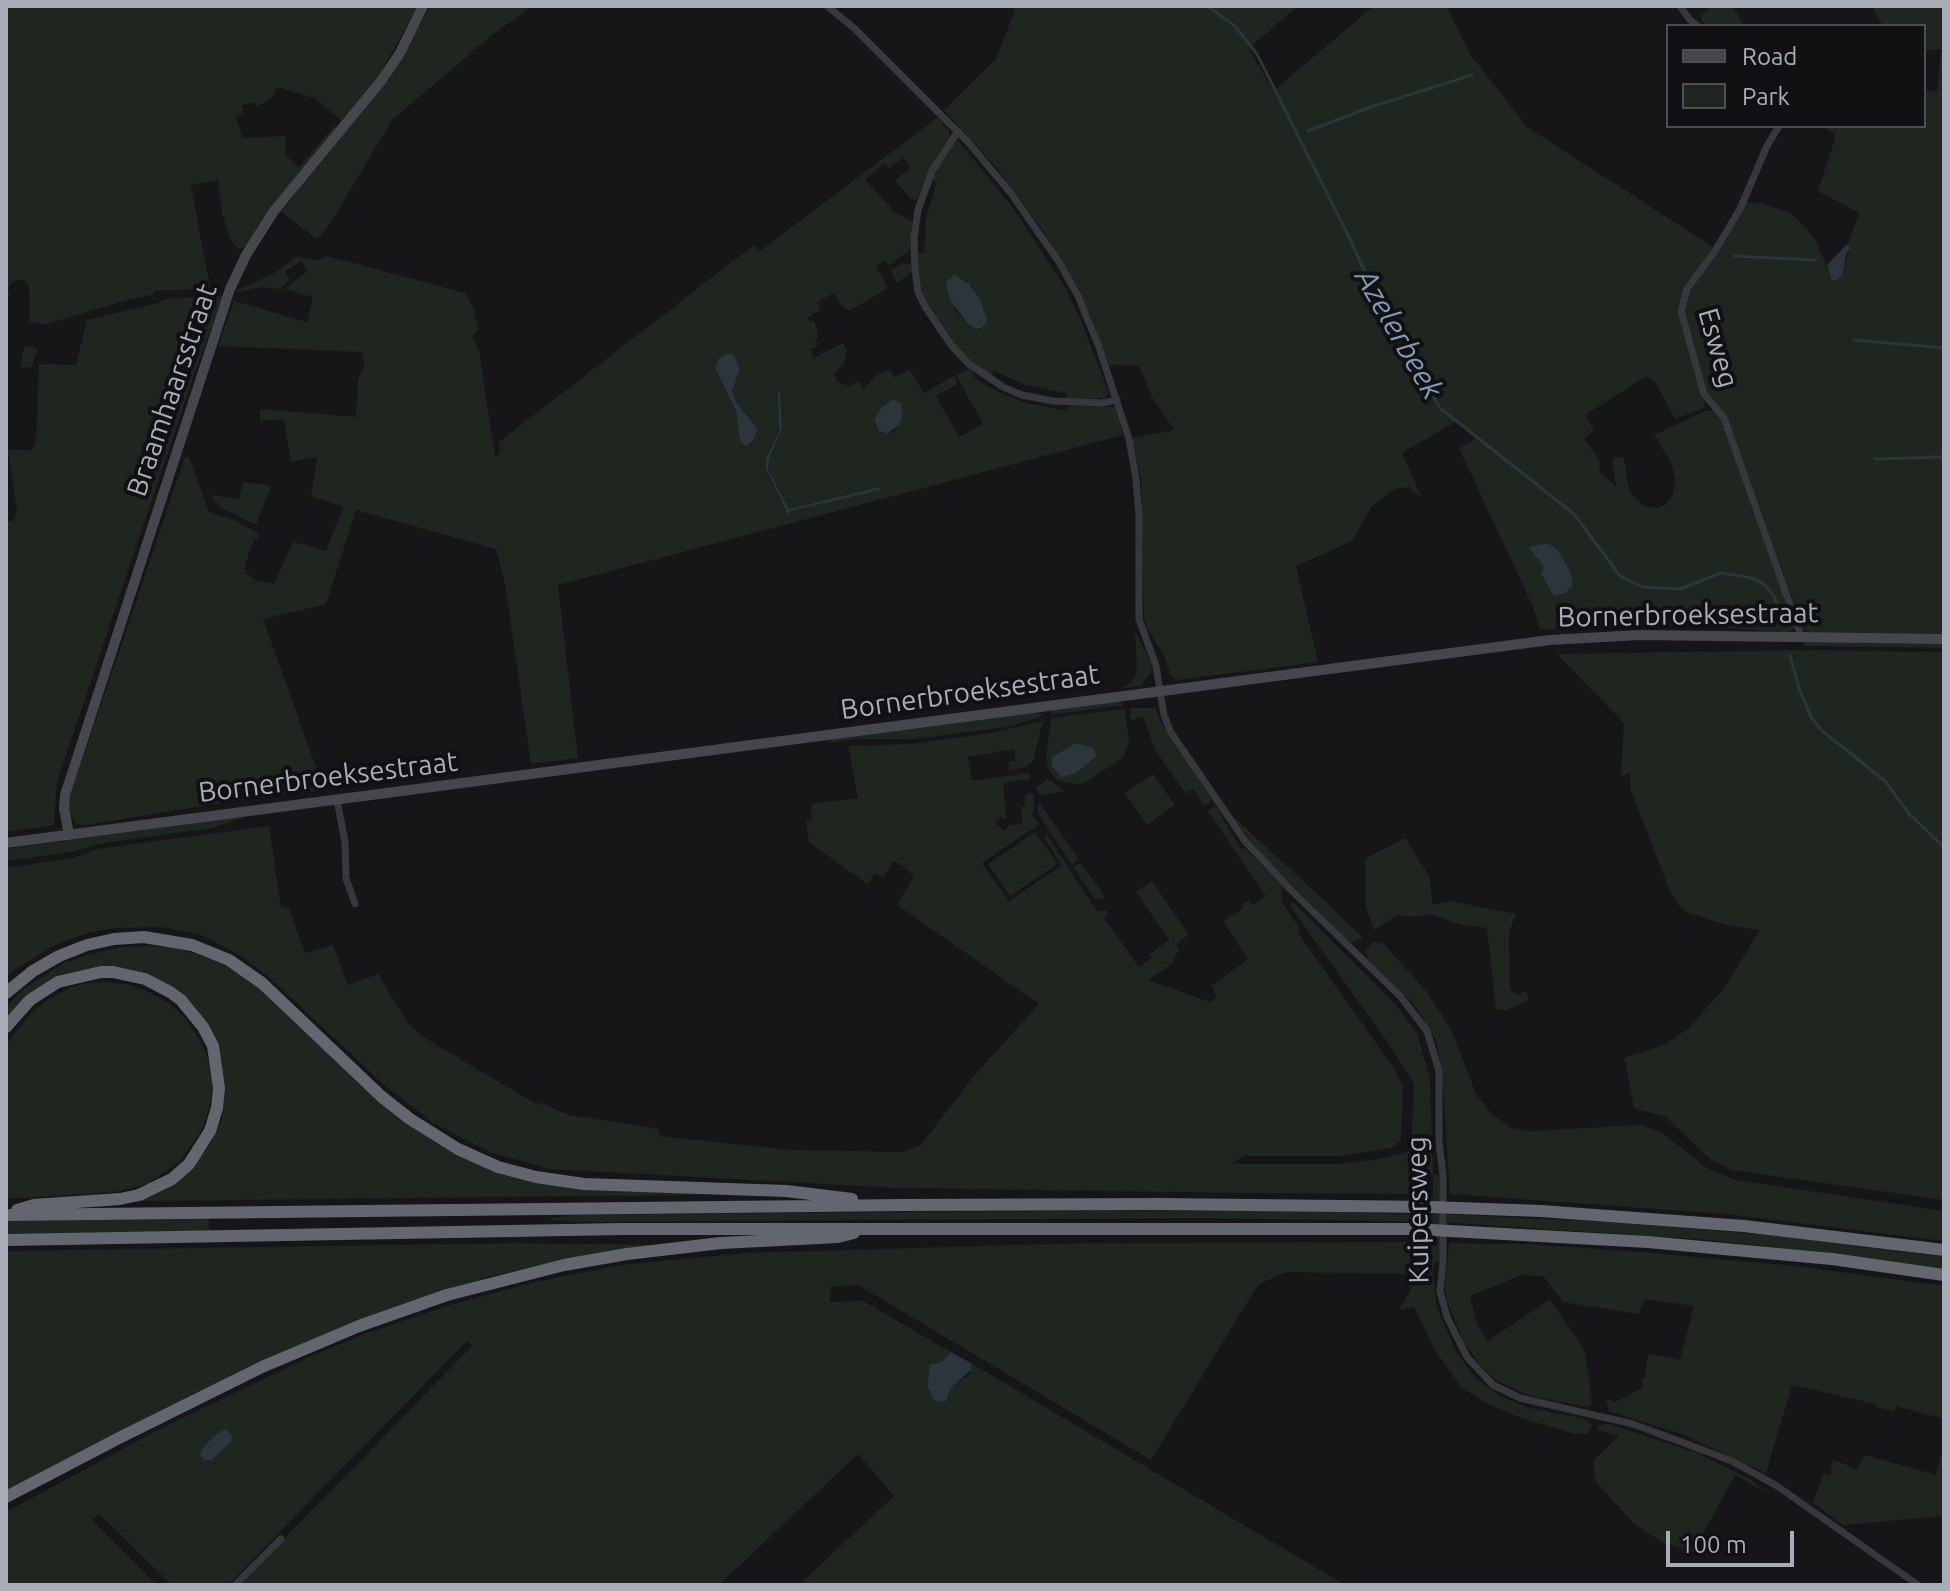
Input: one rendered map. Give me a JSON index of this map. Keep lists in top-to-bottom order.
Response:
{
  "streets": {
    "main road": ["Braamhaarsstraat", "Bornerbroeksestraat"],
    "street": ["Esweg", "Kuipersweg"]
  },
  "crossings": [
    ["Esweg", "Bornerbroeksestraat"],
    ["Braamhaarsstraat", "Bornerbroeksestraat"],
    ["Bornerbroeksestraat", "Kuipersweg"]
  ],
  "water": ["Azelerbeek"],
  "legend": ["Road", "Park"],
  "scale_bar": "100 m"
}
